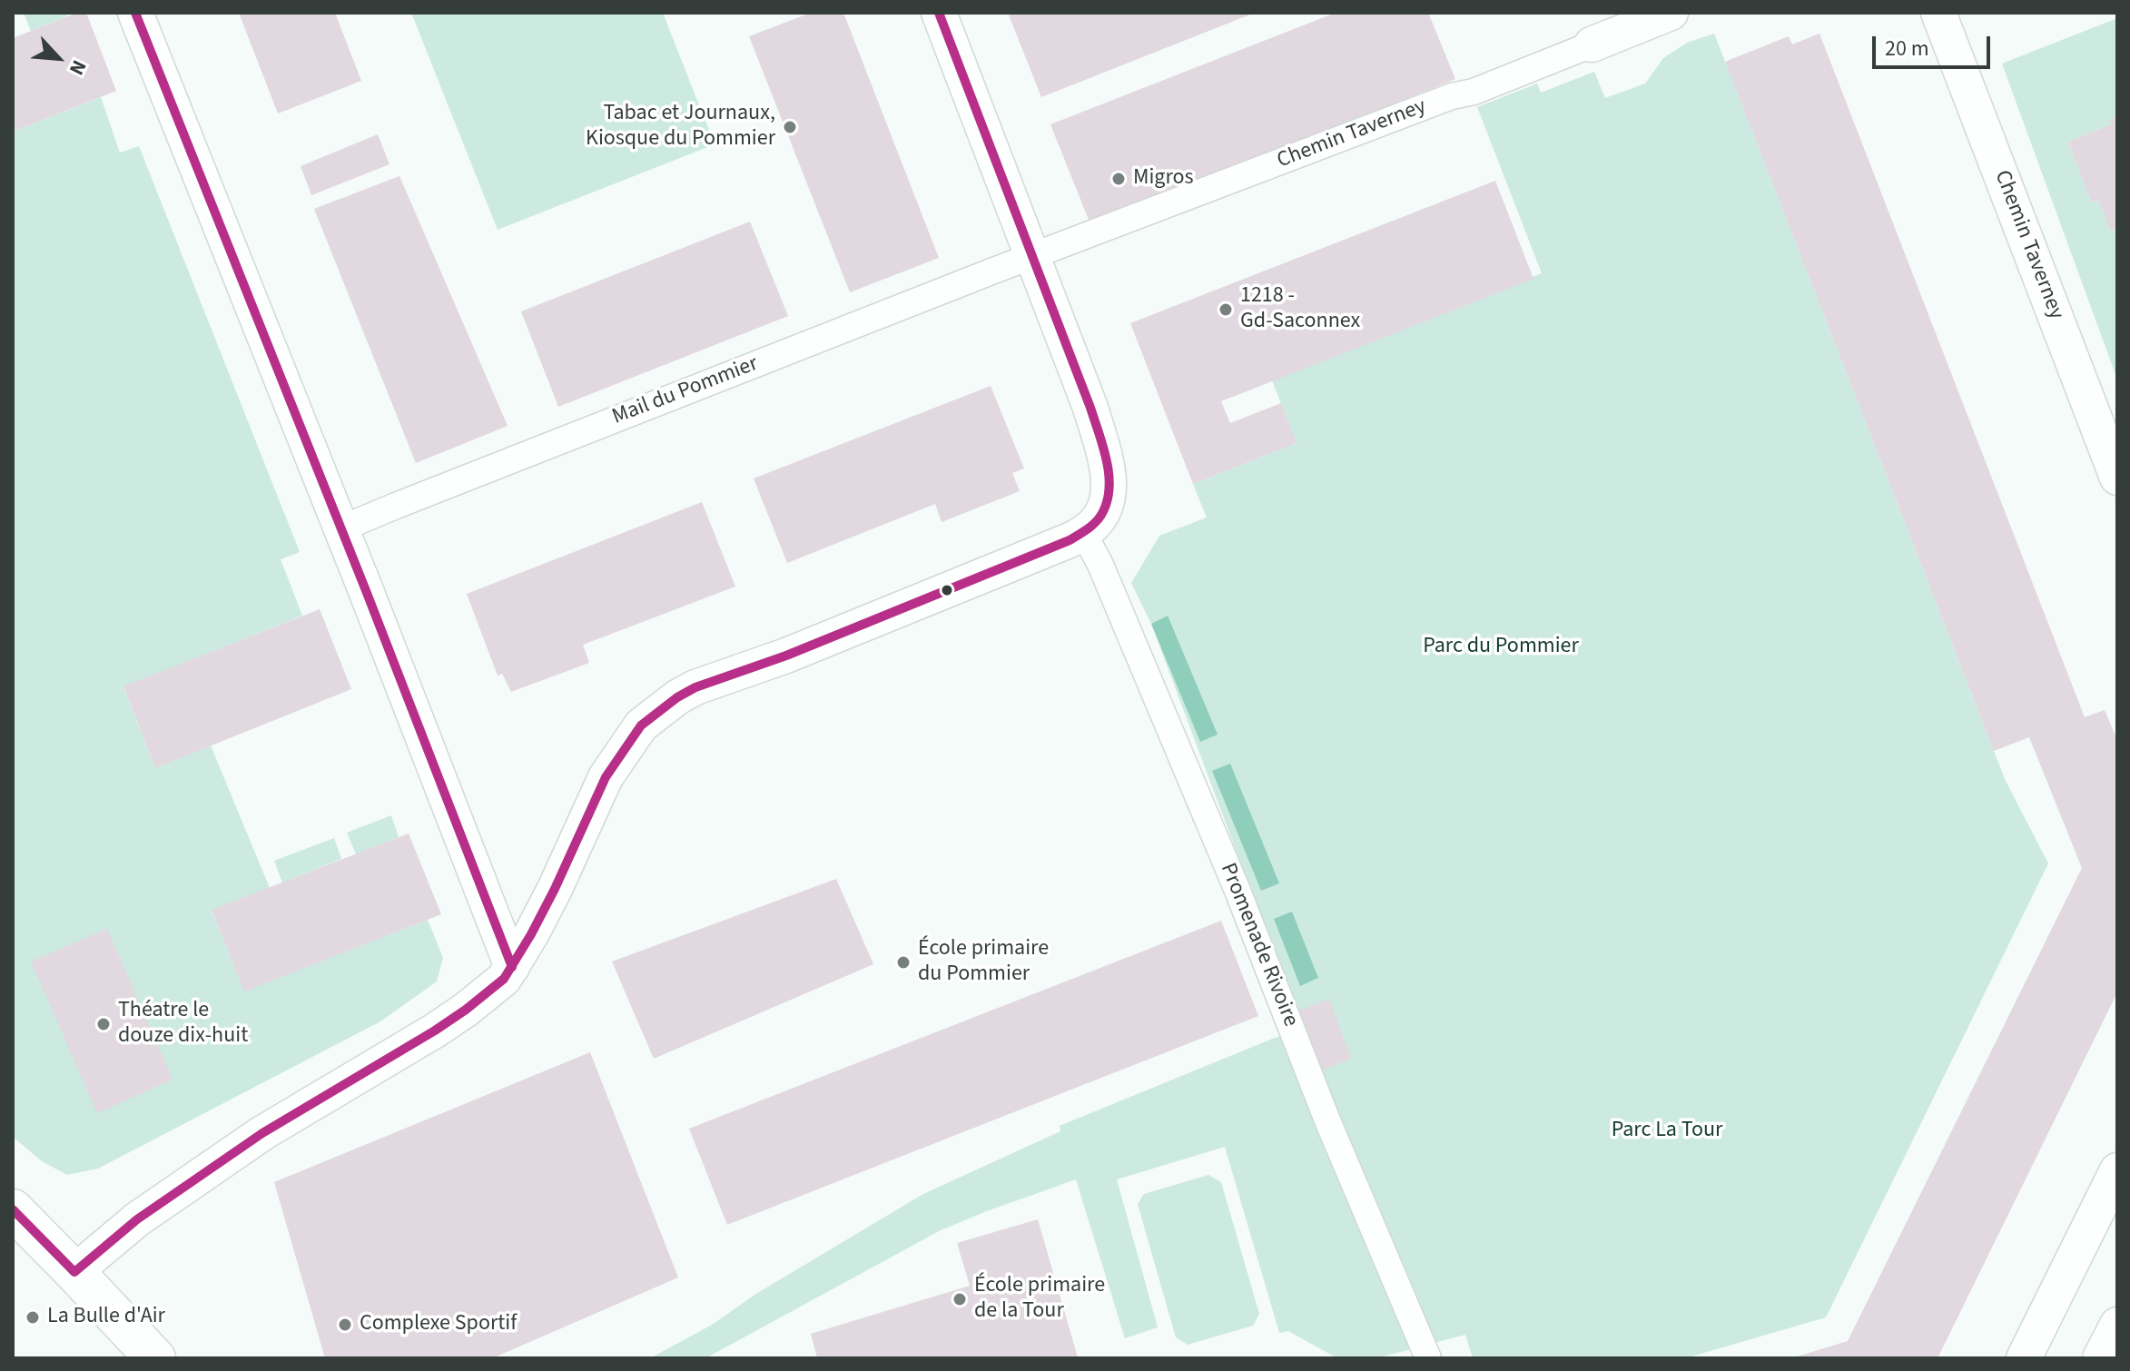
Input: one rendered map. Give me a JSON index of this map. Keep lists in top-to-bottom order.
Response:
{
  "streets": {
    "street": ["Chemin Taverney", "Mail du Pommier", "Promenade Rivoire"]
  },
  "crossings": [
    ["Chemin Taverney", "Mail du Pommier"]
  ],
  "parks": ["Parc du Pommier", "Parc La Tour"],
  "places": [
    "Tabac et Journaux, Kiosque du Pommier",
    "Migros",
    "1218 - Gd-Saconnex",
    "École primaire du Pommier",
    "Théatre le douze dix-huit",
    "École primaire de la Tour",
    "La Bulle d'Air",
    "Complexe Sportif"
  ],
  "scale_bar": "20 m",
  "north": "bottom right"
}
